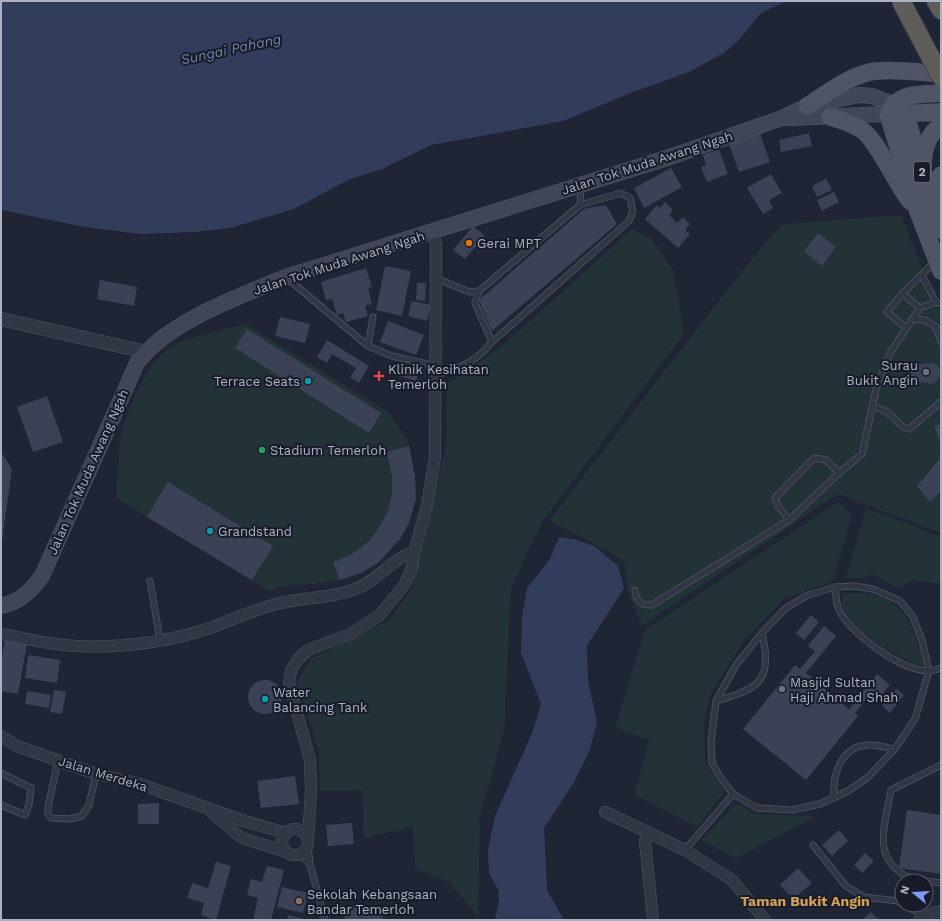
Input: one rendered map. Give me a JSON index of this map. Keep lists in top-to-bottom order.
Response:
{
  "streets": {
    "main road": ["Jalan Tok Muda Awang Ngah", "2"],
    "street": ["Jalan Merdeka"]
  },
  "crossings": [
    ["Jalan Tok Muda Awang Ngah", "2"]
  ],
  "districts": ["Taman Bukit Angin"],
  "water": ["Sungai Pahang"],
  "places": {
    "other": [
      "Gerai MPT",
      "Surau Bukit Angin",
      "Terrace Seats",
      "Stadium Temerloh",
      "Grandstand",
      "Masjid Sultan Haji Ahmad Shah",
      "Water Balancing Tank",
      "Sekolah Kebangsaan Bandar Temerloh"
    ],
    "health": ["Klinik Kesihatan Temerloh"]
  },
  "north": "left"
}
